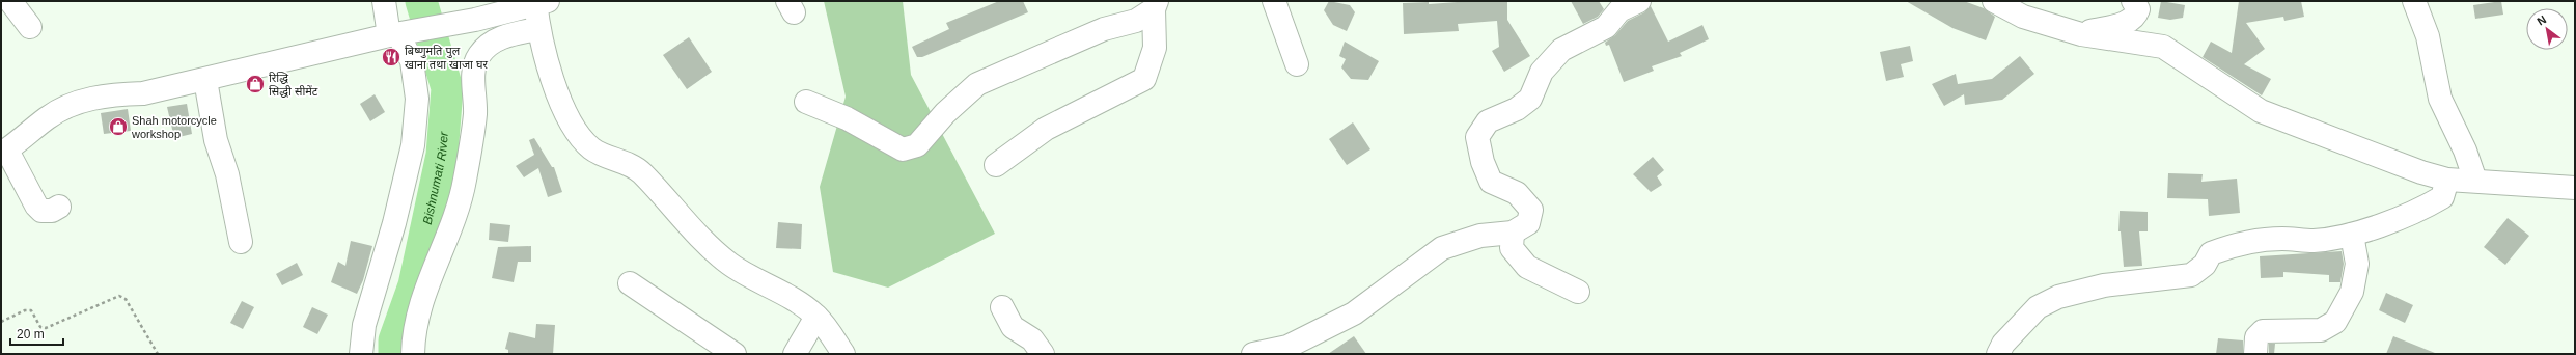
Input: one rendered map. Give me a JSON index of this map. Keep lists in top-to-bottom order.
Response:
{
  "water": ["Bishnumati River"],
  "places": {
    "restaurant": ["बिष्णुमति पुल खाना तथा खाजा घर"],
    "shop": ["रिद्धि सिद्धी सीमेंट", "Shah motorcycle workshop"]
  },
  "scale_bar": "20 m",
  "north": "top left"
}
